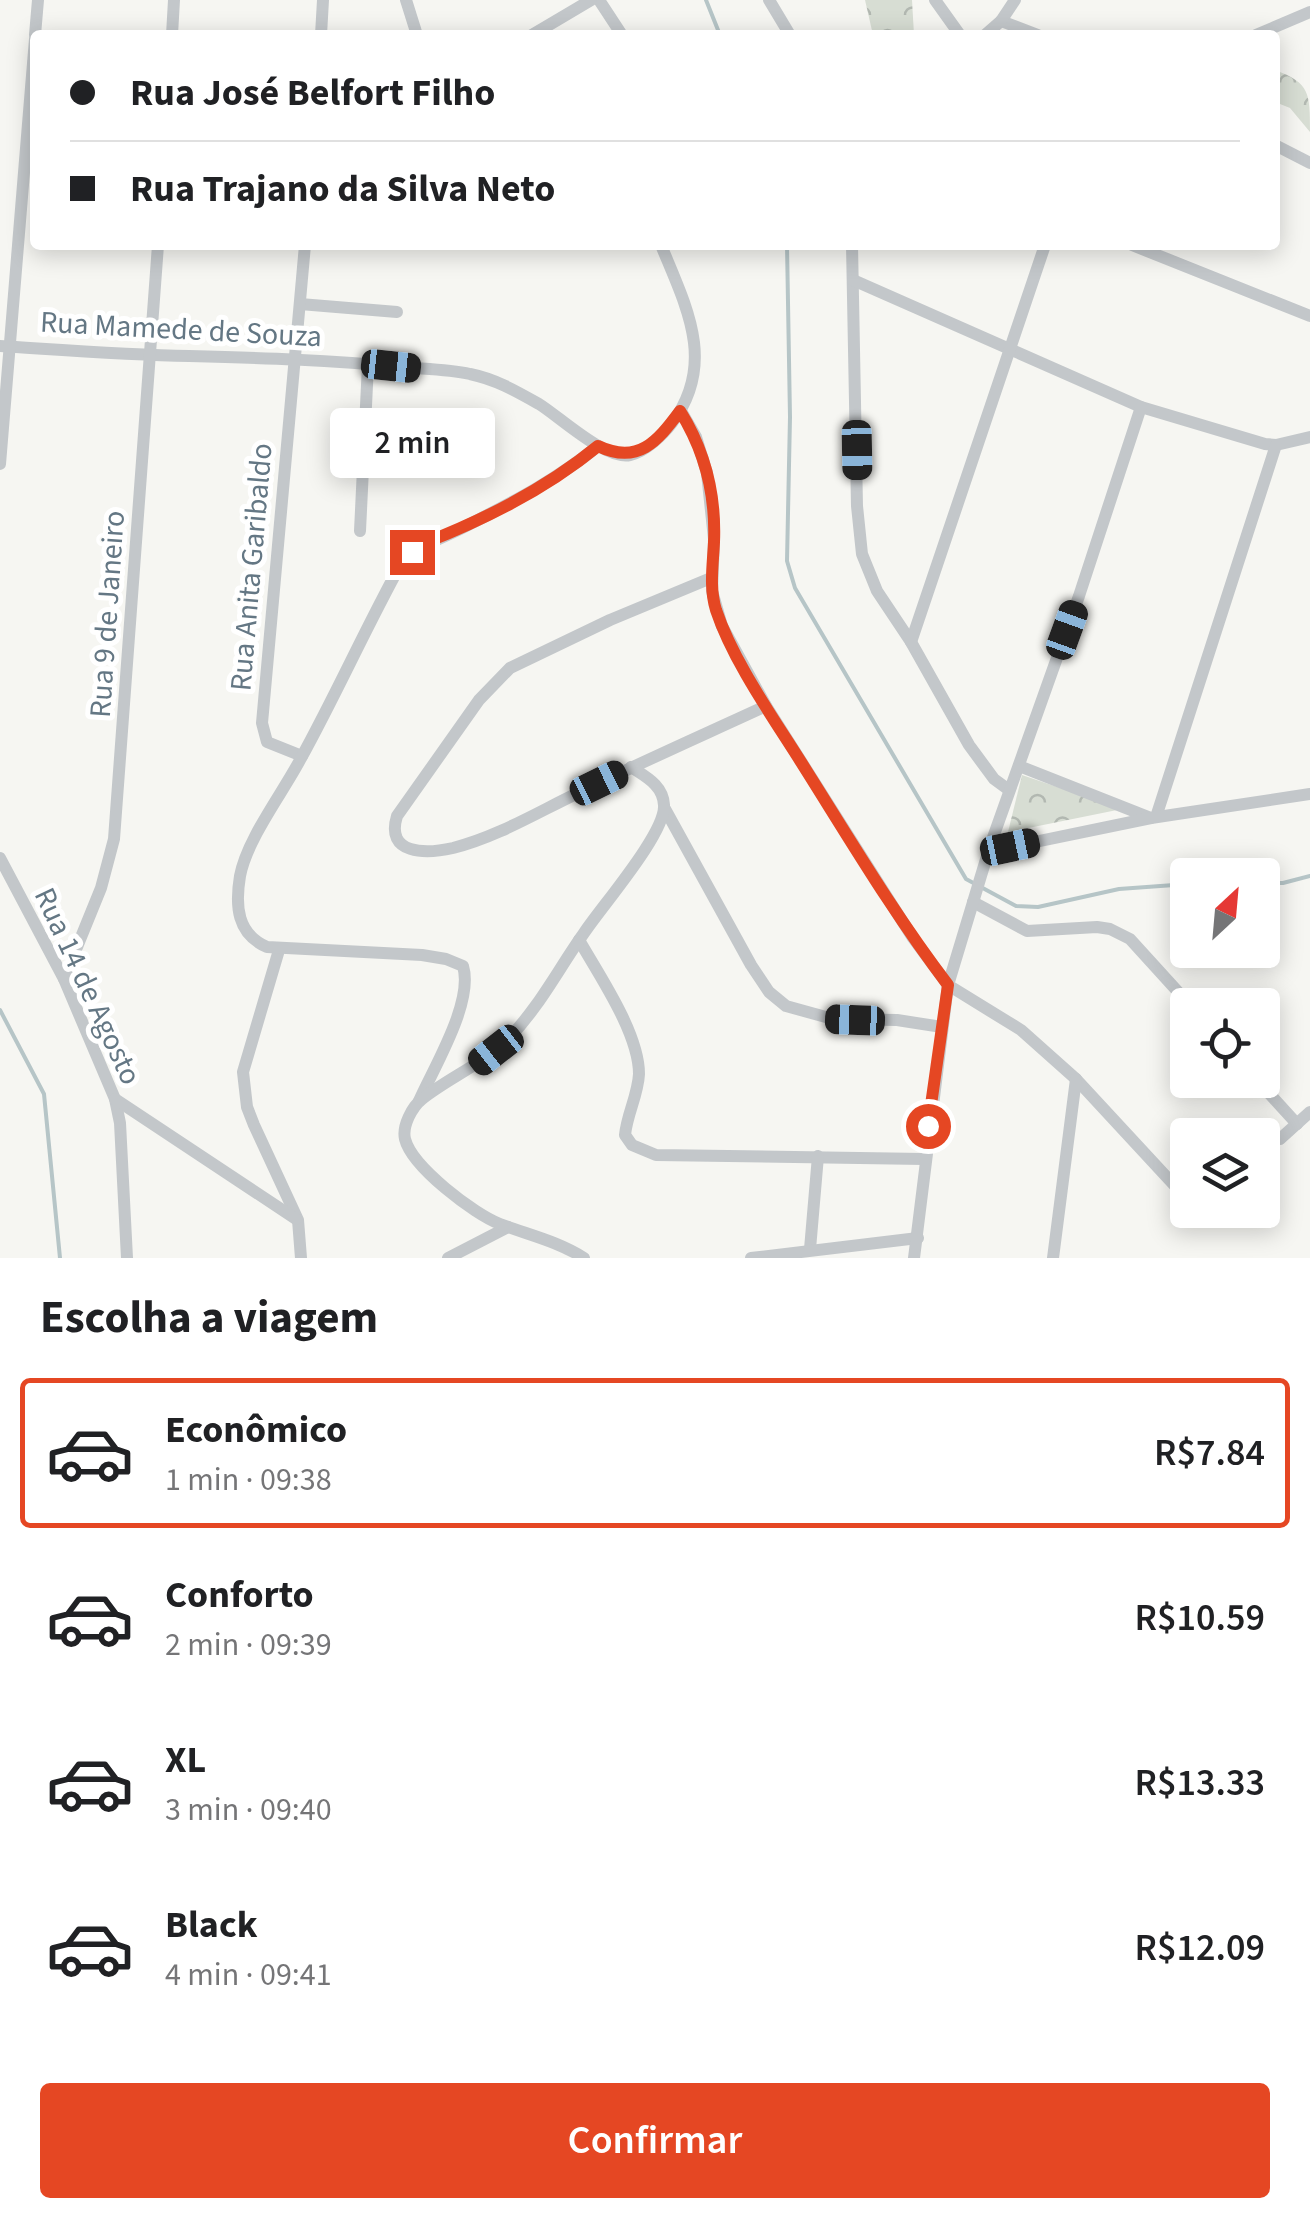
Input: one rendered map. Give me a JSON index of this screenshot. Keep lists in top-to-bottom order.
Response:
{
  "streets": {
    "street": [
      "Rua Mamede de Souza",
      "Rua Anita Garibaldo",
      "Rua 9 de Janeiro",
      "Rua 14 de Agosto"
    ]
  },
  "crossings": [
    ["Rua Mamede de Souza", "Rua Anita Garibaldo"],
    ["Rua Mamede de Souza", "Rua 9 de Janeiro"],
    ["Rua 9 de Janeiro", "Rua 14 de Agosto"]
  ],
  "north": "top right",
  "page": {
    "banner": ["Rua José Belfort Filho", "Rua Trajano da Silva Neto"],
    "bubble": "2 min",
    "heading": "Escolha a viagem",
    "list": [
      {
        "name": "Econômico",
        "note": "1 min · 09:38",
        "value": "R$7.84"
      },
      {
        "name": "Conforto",
        "note": "2 min · 09:39",
        "value": "R$10.59"
      },
      {
        "name": "XL",
        "note": "3 min · 09:40",
        "value": "R$13.33"
      },
      {
        "name": "Black",
        "note": "4 min · 09:41",
        "value": "R$12.09"
      }
    ],
    "buttons": "Confirmar"
  }
}
